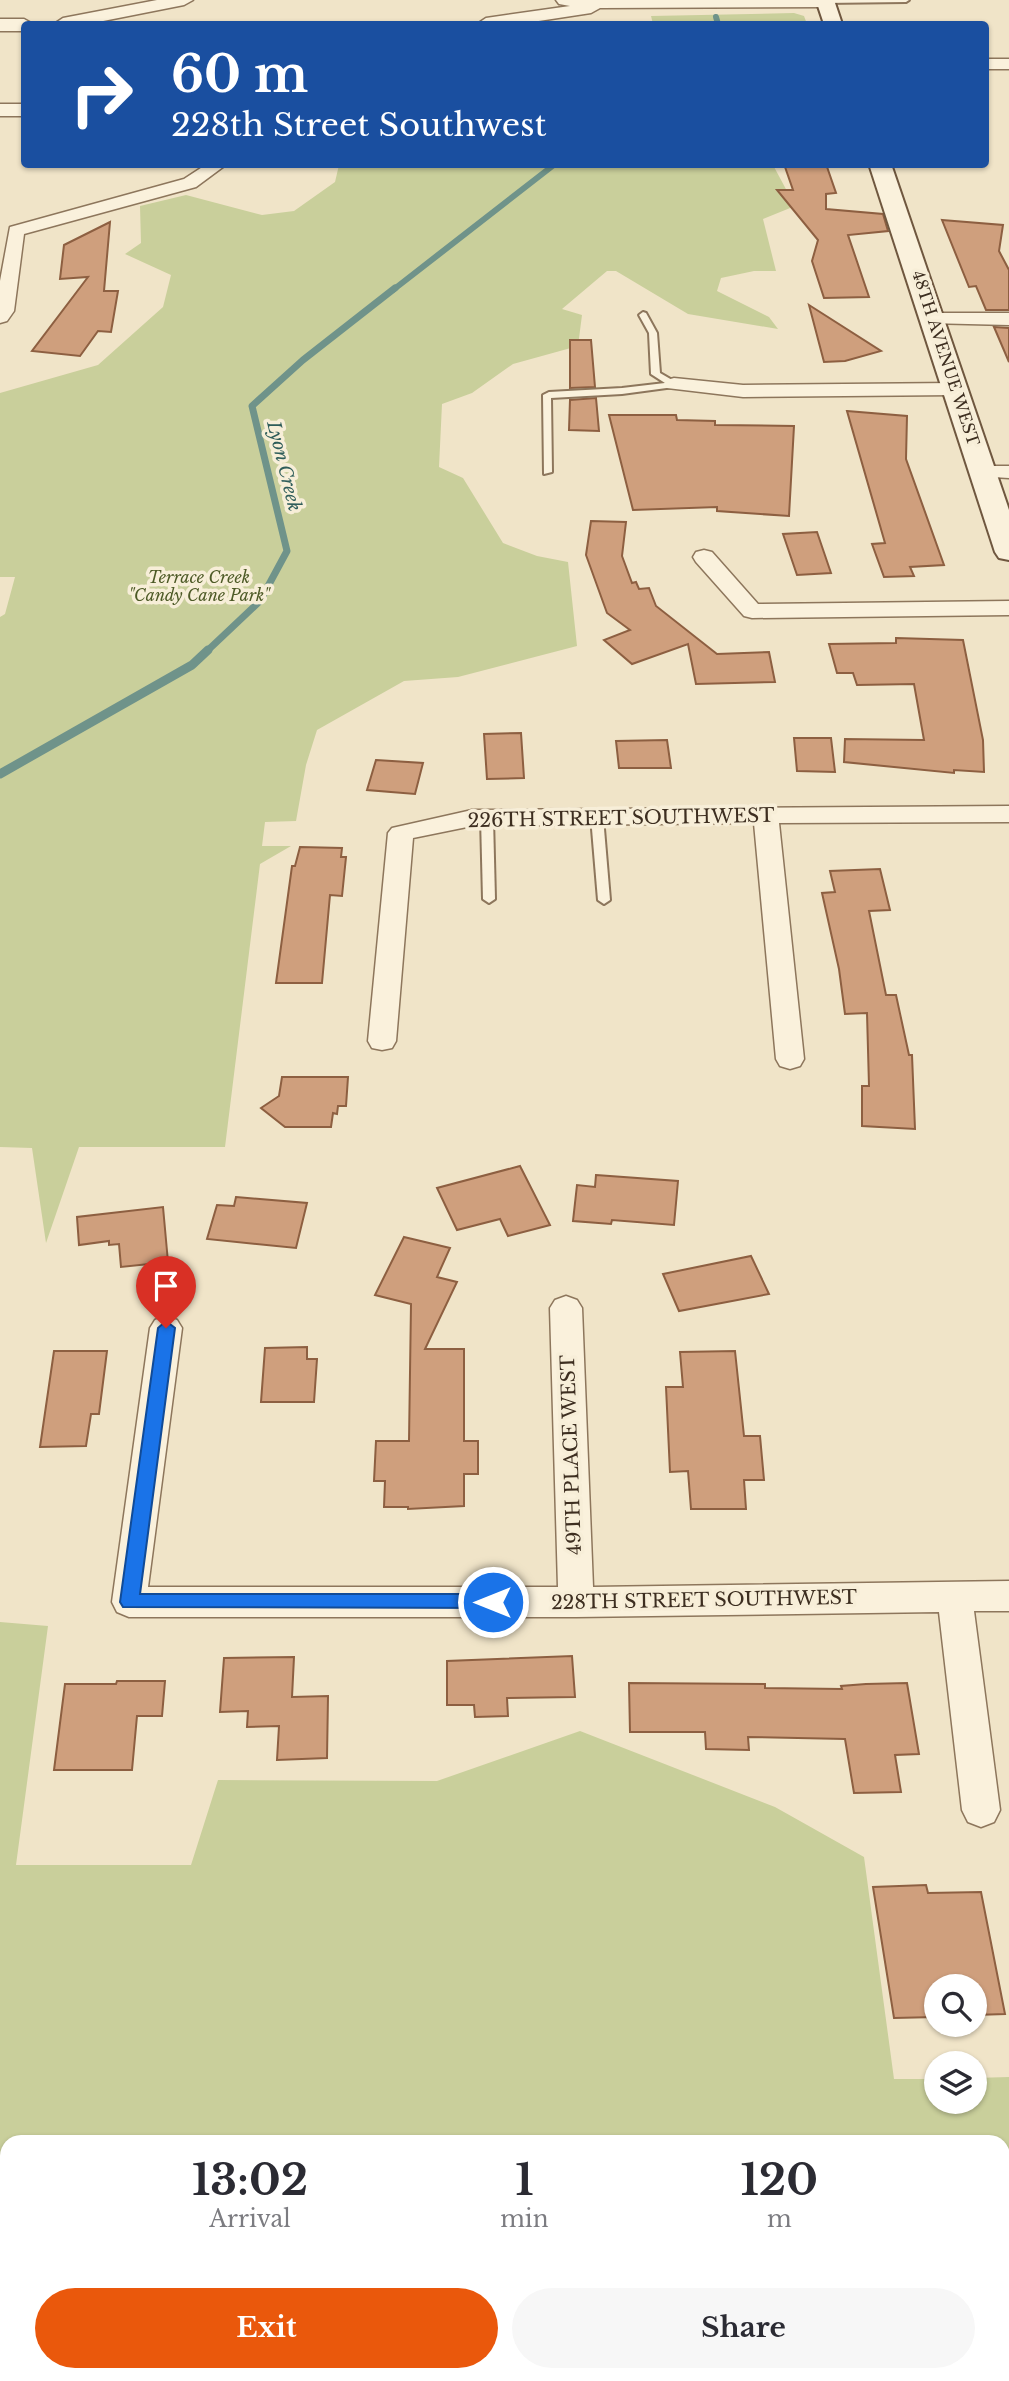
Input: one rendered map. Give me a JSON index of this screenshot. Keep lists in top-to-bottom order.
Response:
{
  "streets": {
    "main road": ["48TH AVENUE WEST"],
    "street": ["226TH STREET SOUTHWEST", "49TH PLACE WEST", "228TH STREET SOUTHWEST"]
  },
  "crossings": [
    ["49TH PLACE WEST", "228TH STREET SOUTHWEST"]
  ],
  "water": ["Lyon Creek"],
  "parks": ["Terrace Creek \"Candy Cane Park\""],
  "page": {
    "turn": ["60 m", "228th Street Southwest"],
    "eta": [
      "13:02",
      "Arrival",
      "1",
      "min",
      "120",
      "m"
    ],
    "buttons": ["Exit", "Share"]
  }
}
